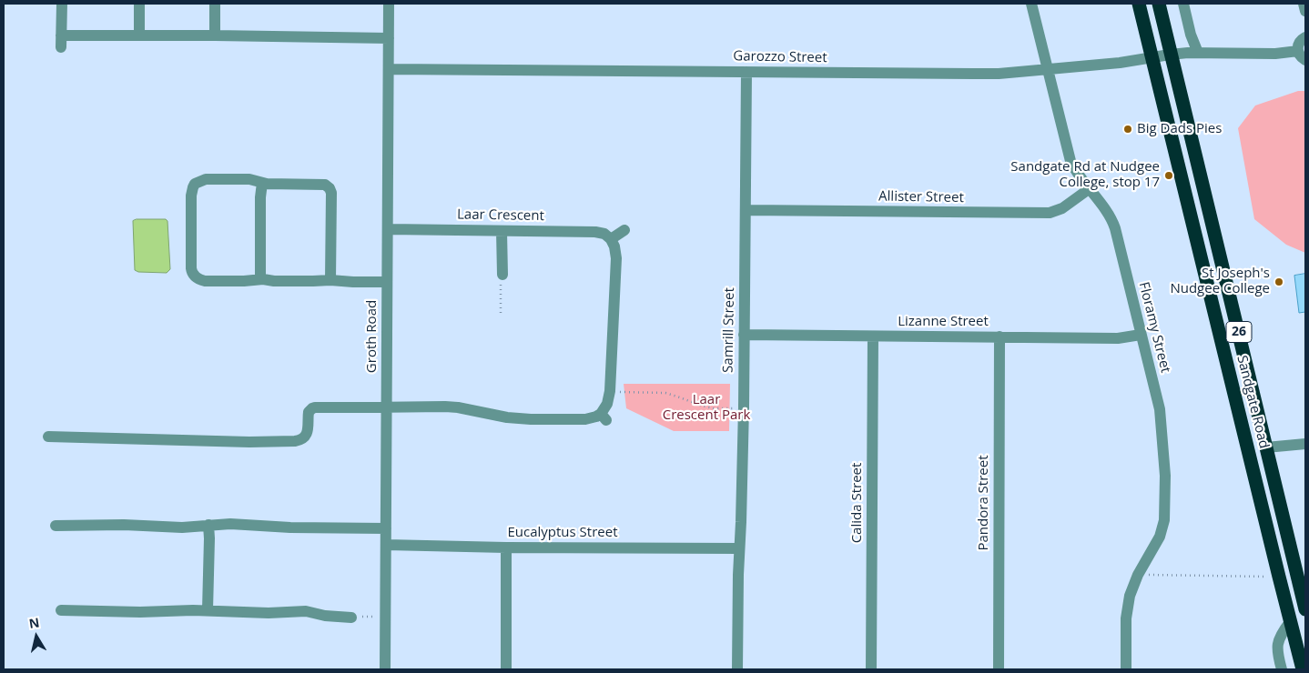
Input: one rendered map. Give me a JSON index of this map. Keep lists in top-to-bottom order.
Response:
{
  "streets": {
    "highway": ["26", "Sandgate Road"],
    "street": [
      "Garozzo Street",
      "Allister Street",
      "Laar Crescent",
      "Lizanne Street",
      "Floramy Street",
      "Samrill Street",
      "Groth Road",
      "Calida Street",
      "Pandora Street",
      "Eucalyptus Street"
    ]
  },
  "crossings": [
    ["Garozzo Street", "Floramy Street"],
    ["Garozzo Street", "Samrill Street"],
    ["Garozzo Street", "Groth Road"],
    ["Garozzo Street", "Sandgate Road"],
    ["Allister Street", "Floramy Street"],
    ["Allister Street", "Samrill Street"],
    ["Laar Crescent", "Groth Road"],
    ["Lizanne Street", "Floramy Street"],
    ["Lizanne Street", "Samrill Street"],
    ["Lizanne Street", "Calida Street"],
    ["Lizanne Street", "Pandora Street"],
    ["Samrill Street", "Eucalyptus Street"],
    ["Groth Road", "Eucalyptus Street"]
  ],
  "parks": ["Laar Crescent Park"],
  "places": ["Big Dads Pies", "Sandgate Rd at Nudgee College, stop 17", "St Joseph's Nudgee College"],
  "north": "top"
}
